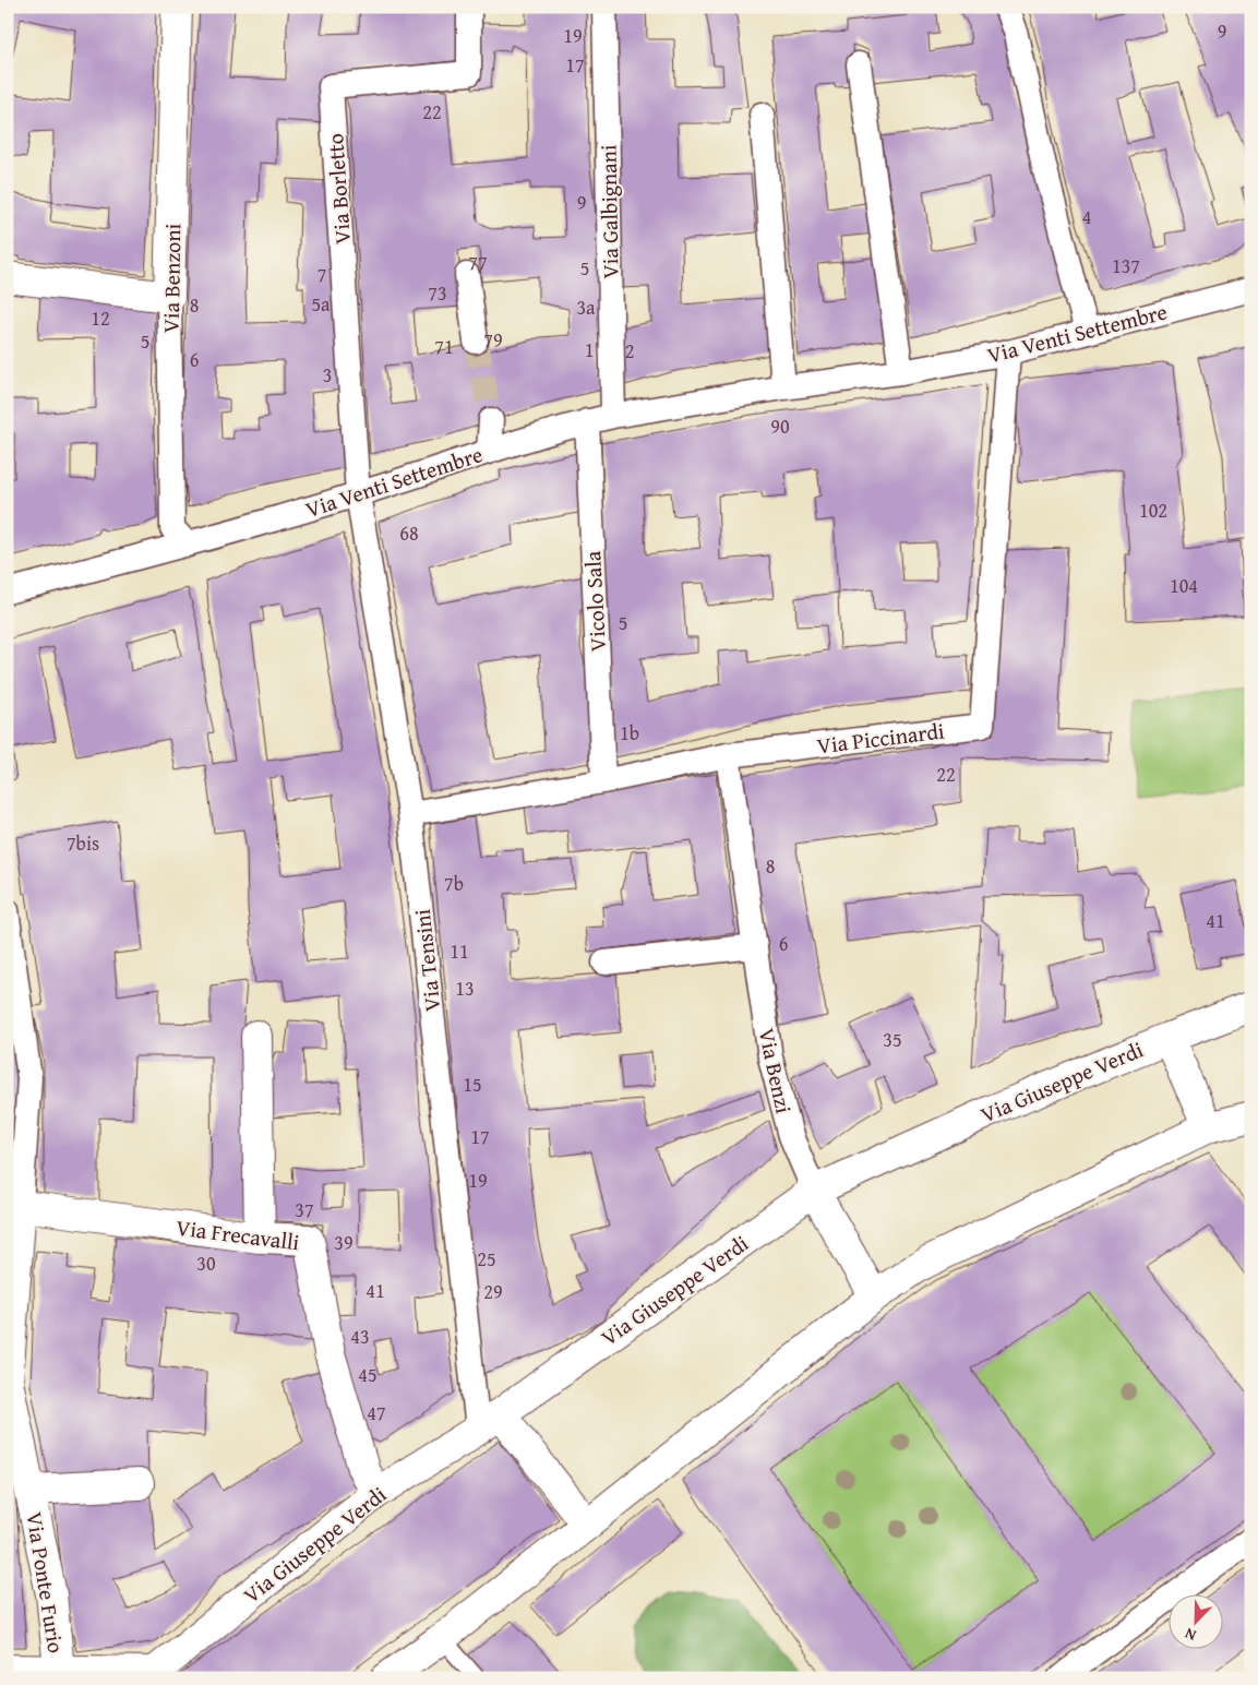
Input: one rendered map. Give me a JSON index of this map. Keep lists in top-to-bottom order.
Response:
{
  "streets": {
    "street": [
      "Via Borletto",
      "Via Galbignani",
      "Via Benzoni",
      "Via Venti Settembre",
      "Vicolo Sala",
      "Via Piccinardi",
      "Via Tensini",
      "Via Benzi",
      "Via Giuseppe Verdi",
      "Via Frecavalli",
      "Via Ponte Furio"
    ]
  },
  "crossings": [
    ["Via Borletto", "Via Venti Settembre"],
    ["Via Borletto", "Via Tensini"],
    ["Via Galbignani", "Via Venti Settembre"],
    ["Via Benzoni", "Via Venti Settembre"],
    ["Via Venti Settembre", "Vicolo Sala"],
    ["Via Venti Settembre", "Via Piccinardi"],
    ["Via Venti Settembre", "Via Tensini"],
    ["Vicolo Sala", "Via Piccinardi"],
    ["Via Piccinardi", "Via Tensini"],
    ["Via Piccinardi", "Via Benzi"],
    ["Via Tensini", "Via Giuseppe Verdi"],
    ["Via Benzi", "Via Giuseppe Verdi"],
    ["Via Giuseppe Verdi", "Via Frecavalli"],
    ["Via Giuseppe Verdi", "Via Ponte Furio"],
    ["Via Frecavalli", "Via Ponte Furio"]
  ],
  "house_numbers": [
    "9",
    "19",
    "17",
    "22",
    "9",
    "4",
    "77",
    "137",
    "5",
    "7",
    "73",
    "5a",
    "8",
    "3a",
    "12",
    "79",
    "5",
    "71",
    "1",
    "2",
    "6",
    "3",
    "90",
    "102",
    "68",
    "104",
    "5",
    "1b",
    "22",
    "7bis",
    "8",
    "7b",
    "41",
    "6",
    "11",
    "13",
    "35",
    "15",
    "17",
    "19",
    "37",
    "39",
    "25",
    "30",
    "41",
    "29",
    "43",
    "45",
    "47"
  ],
  "north": "bottom left"
}
